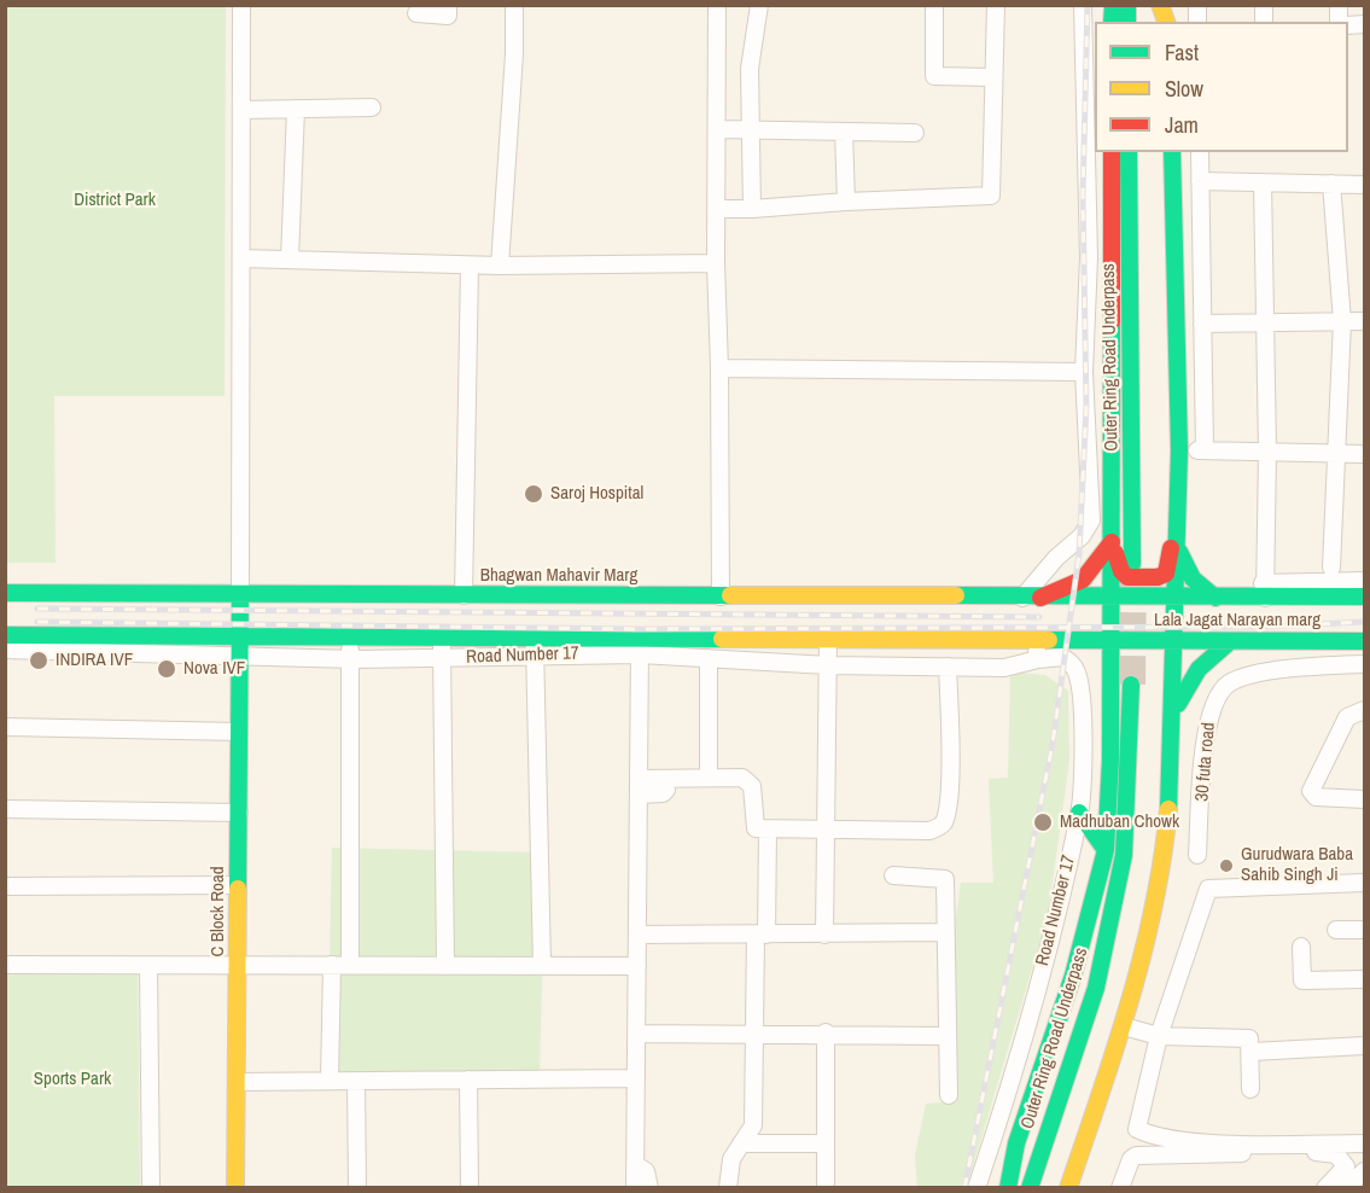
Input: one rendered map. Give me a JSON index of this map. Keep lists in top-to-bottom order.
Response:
{
  "streets": {
    "main road": [
      "Outer Ring Road Underpass",
      "Bhagwan Mahavir Marg",
      "Lala Jagat Narayan marg",
      "C Block Road"
    ],
    "street": ["Road Number 17", "30 futa road"]
  },
  "crossings": [
    ["Bhagwan Mahavir Marg", "Lala Jagat Narayan marg"],
    ["Bhagwan Mahavir Marg", "C Block Road"],
    ["Road Number 17", "C Block Road"]
  ],
  "parks": ["District Park", "Sports Park"],
  "places": [
    "Saroj Hospital",
    "INDIRA IVF",
    "Nova IVF",
    "Madhuban Chowk",
    "Gurudwara Baba Sahib Singh Ji"
  ],
  "legend": ["Fast", "Slow", "Jam"]
}
